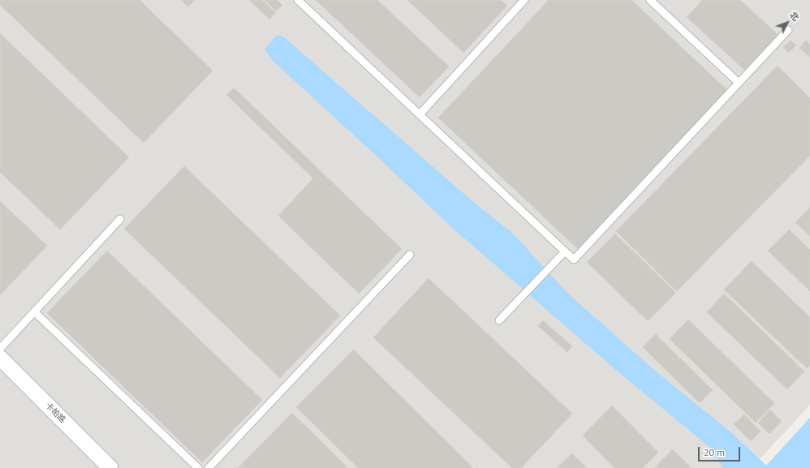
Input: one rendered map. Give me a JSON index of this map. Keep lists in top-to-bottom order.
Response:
{
  "streets": {
    "street": ["卡帕路"]
  },
  "scale_bar": "20 m",
  "north": "top right"
}
